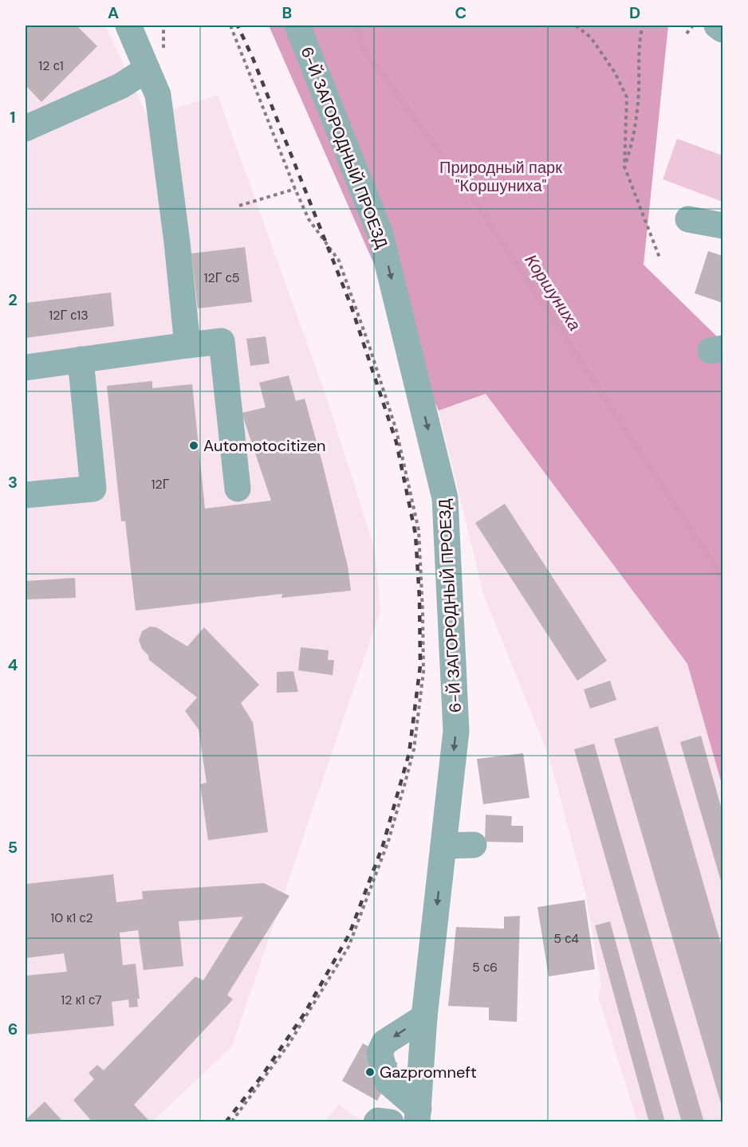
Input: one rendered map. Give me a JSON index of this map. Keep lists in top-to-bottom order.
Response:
{
  "streets": {
    "street": ["6-Й ЗАГОРОДНЫЙ ПРОЕЗД"]
  },
  "one_way": ["6-Й ЗАГОРОДНЫЙ ПРОЕЗД"],
  "water": ["Коршуниха"],
  "parks": ["Природный парк \"Коршуниха\""],
  "places": ["Automotocitizen", "Gazpromneft"],
  "house_numbers": [
    "12 с1",
    "12Г с5",
    "12Г с13",
    "12Г",
    "10 к1 с2",
    "5 с4",
    "5 с6",
    "12 к1 с7"
  ],
  "grid": {
    "columns": [
      "A",
      "B",
      "C",
      "D"
    ],
    "rows": [
      "1",
      "2",
      "3",
      "4",
      "5",
      "6"
    ]
  }
}
